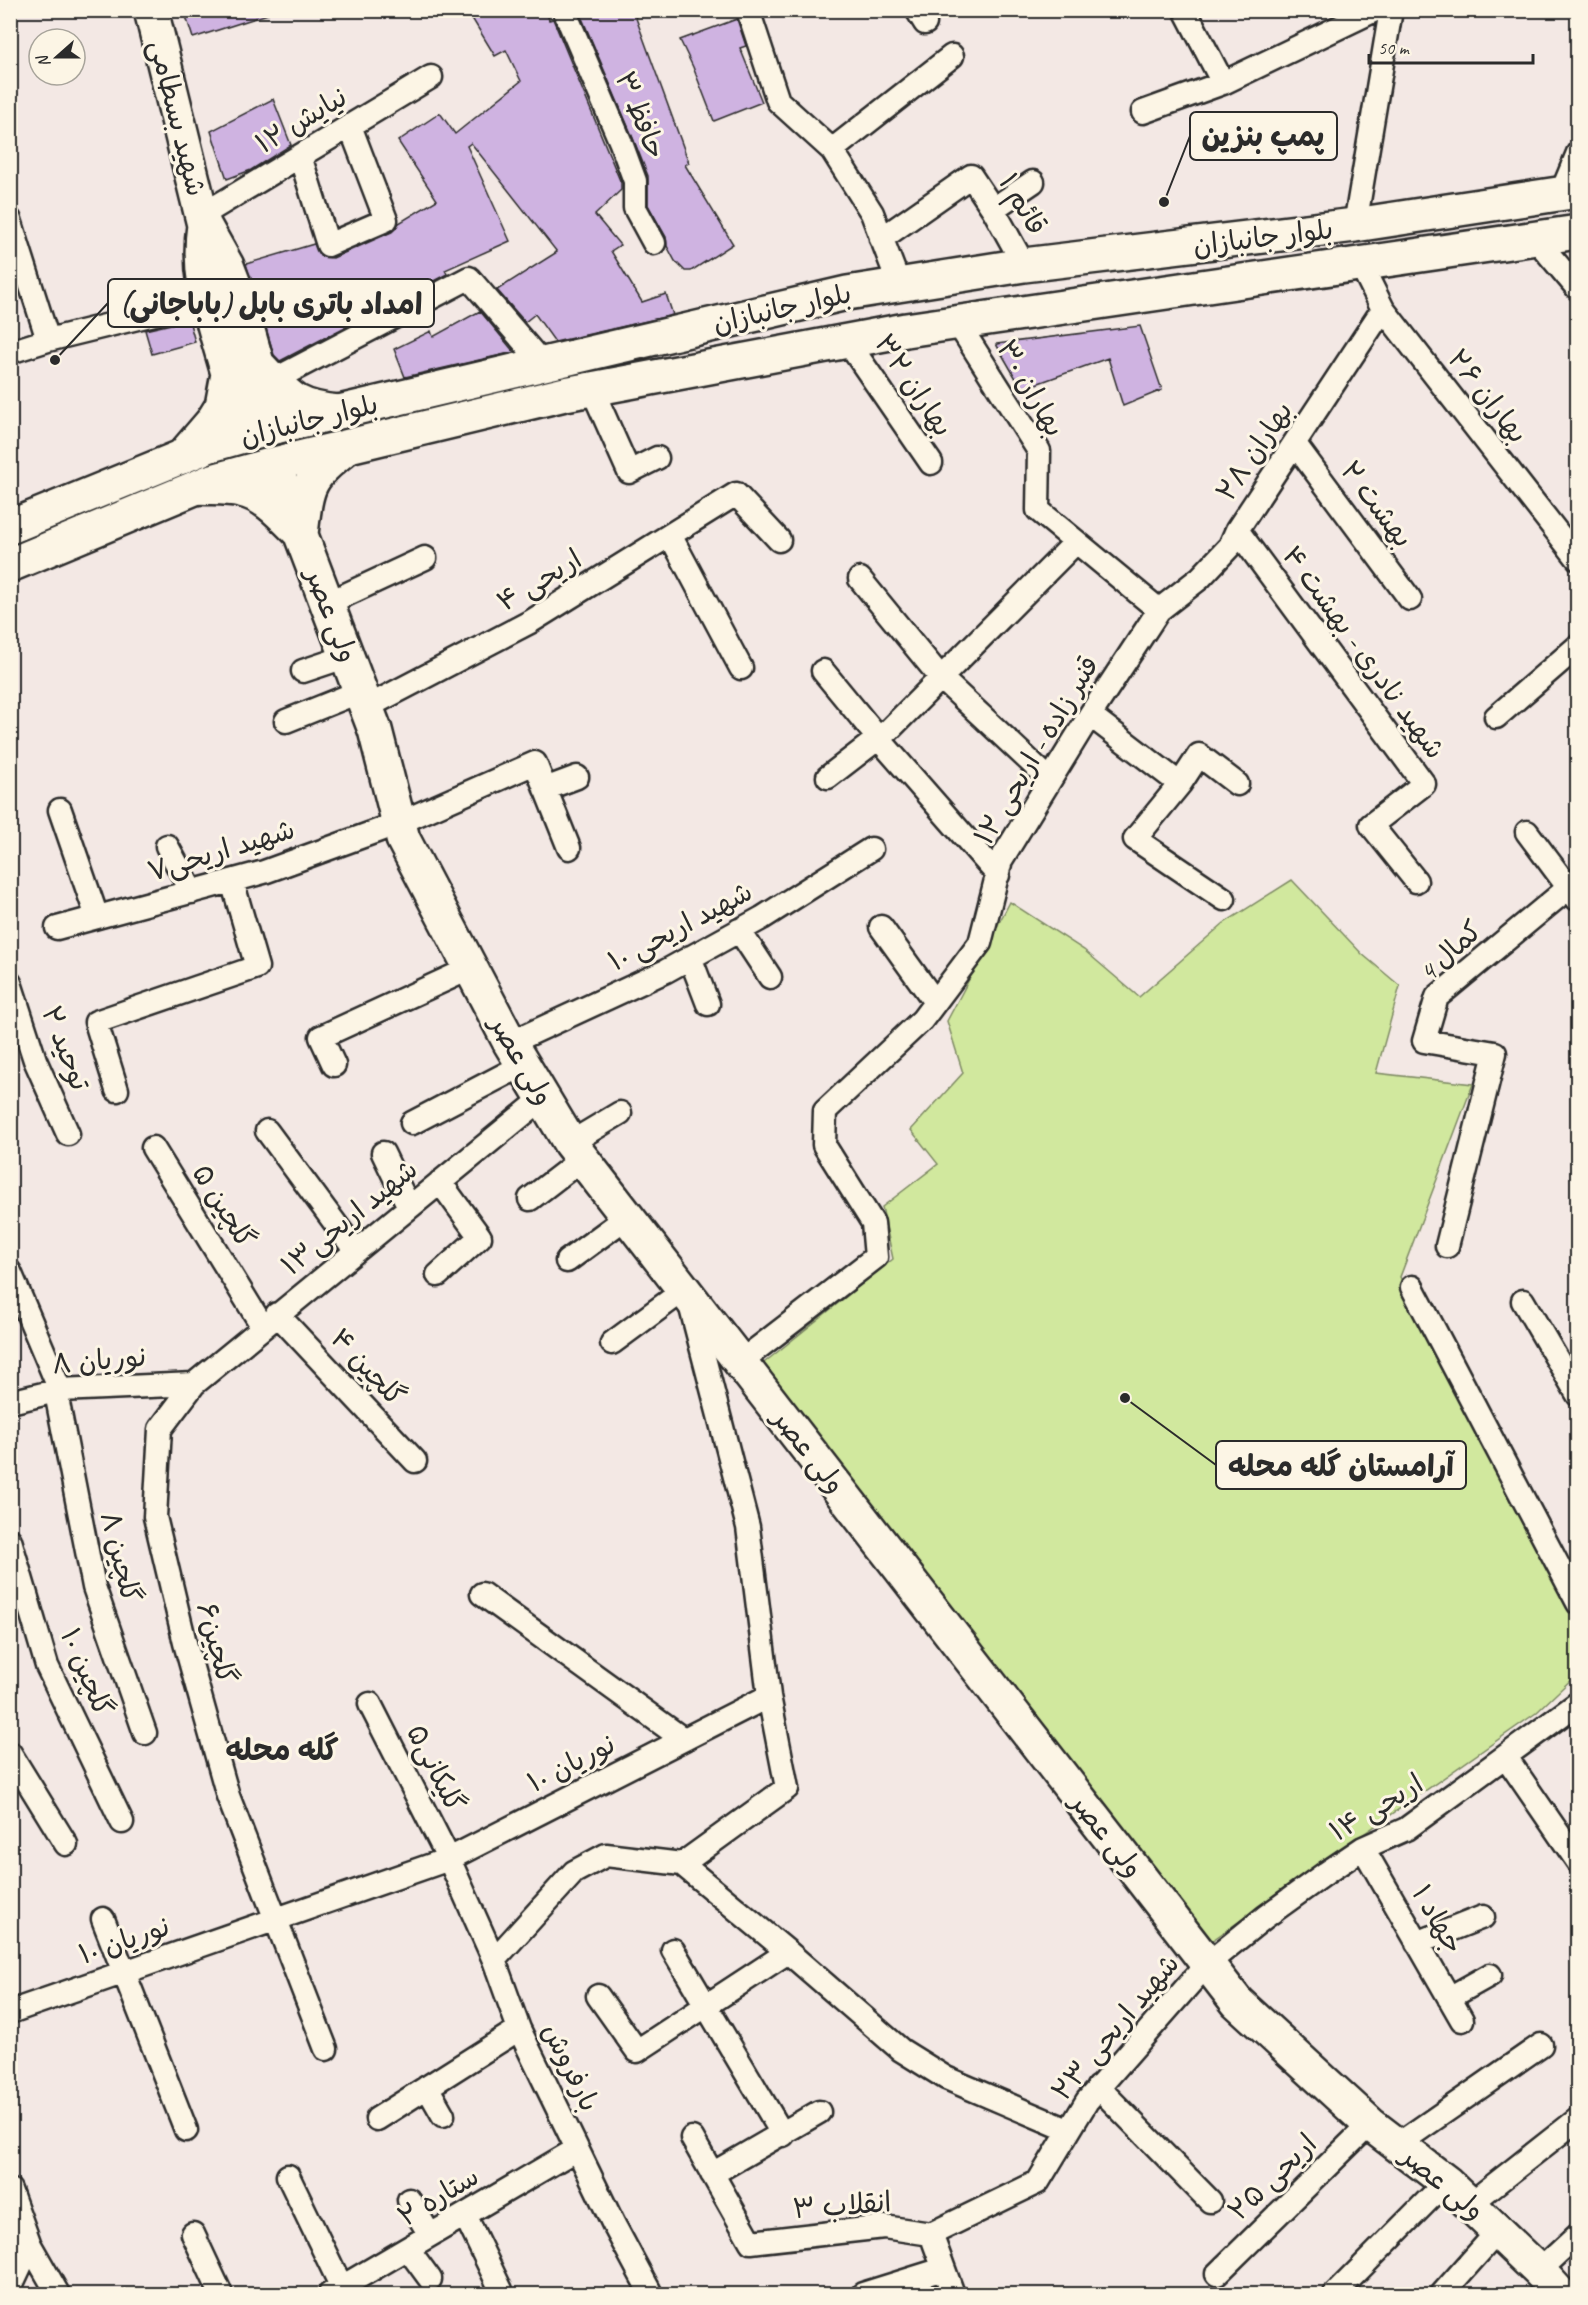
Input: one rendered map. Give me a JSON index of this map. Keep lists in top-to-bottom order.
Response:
{
  "streets": {
    "main road": ["شهید بسطامی", "بلوار جانبازان", "ولی عصر"],
    "street": [
      "حافظ ۳",
      "نیایش ۱۲",
      "قائم ۱",
      "بهاران ۳۲",
      "بهاران ۳۰",
      "بهاران ۲۶",
      "بهاران ۲۸",
      "بهشت ۲",
      "اریحی ۴",
      "شهید نادری - بهشت ۴",
      "قنبر زاده - اریحی ۱۲",
      "شهید اریحی۷",
      "شهید اریحی ۱۰",
      "کمال 4",
      "توحید ۲",
      "گلچین ۵",
      "شهید اریحی۱۳",
      "نوریان ۸",
      "گلچین ۴",
      "گلچین ۸",
      "گلچین۶",
      "گلچین ۱۰",
      "نوریان ۱۰",
      "گلیکانی۵",
      "اریحی ۱۴",
      "جهاد ۱",
      "شهید اریحی ۲۳",
      "بارفروش",
      "اریحی ۲۵",
      "ستاره ۲",
      "انقلاب ۳"
    ]
  },
  "crossings": [
    ["شهید بسطامی", "نیایش ۱۲"],
    ["قائم ۱", "بلوار جانبازان"],
    ["بلوار جانبازان", "بهاران ۳۲"],
    ["بلوار جانبازان", "بهاران ۳۰"],
    ["بلوار جانبازان", "بهاران ۲۶"],
    ["بلوار جانبازان", "ولی عصر"],
    ["بهاران ۲۶", "بهاران ۲۸"],
    ["بهاران ۲۸", "بهشت ۲"],
    ["بهاران ۲۸", "شهید نادری - بهشت ۴"],
    ["بهاران ۲۸", "قنبر زاده - اریحی ۱۲"],
    ["اریحی ۴", "ولی عصر"],
    ["ولی عصر", "قنبر زاده - اریحی ۱۲"],
    ["ولی عصر", "شهید اریحی۷"],
    ["ولی عصر", "شهید اریحی ۱۰"],
    ["ولی عصر", "شهید اریحی۱۳"],
    ["ولی عصر", "اریحی ۱۴"],
    ["ولی عصر", "شهید اریحی ۲۳"],
    ["ولی عصر", "اریحی ۲۵"],
    ["گلچین ۵", "شهید اریحی۱۳"],
    ["گلچین ۵", "گلچین ۴"],
    ["شهید اریحی۱۳", "نوریان ۸"],
    ["شهید اریحی۱۳", "گلچین ۴"],
    ["شهید اریحی۱۳", "گلچین۶"],
    ["نوریان ۸", "گلچین ۸"],
    ["نوریان ۸", "گلچین۶"],
    ["گلچین۶", "نوریان ۱۰"],
    ["نوریان ۱۰", "گلیکانی۵"],
    ["نوریان ۱۰", "بارفروش"],
    ["گلیکانی۵", "بارفروش"],
    ["اریحی ۱۴", "جهاد ۱"],
    ["اریحی ۱۴", "شهید اریحی ۲۳"],
    ["شهید اریحی ۲۳", "انقلاب ۳"],
    ["بارفروش", "ستاره ۲"]
  ],
  "districts": ["گله محله"],
  "places": ["پمپ بنزین", "امداد باتری بابل (باباجانی)", "آرامستان گله محله"],
  "scale_bar": "50 m",
  "north": "left"
}
